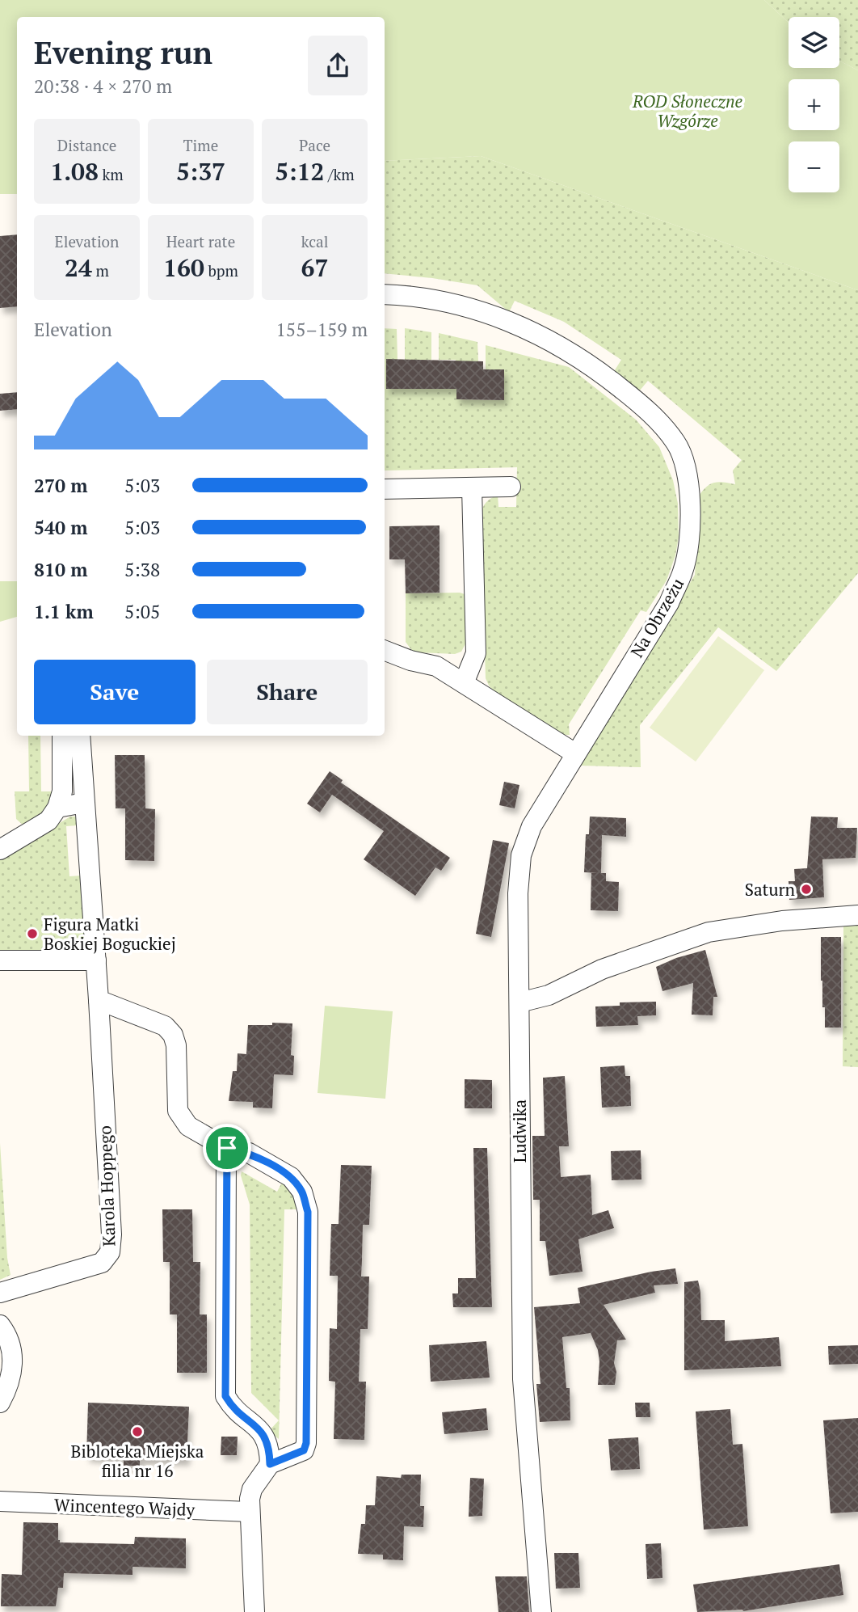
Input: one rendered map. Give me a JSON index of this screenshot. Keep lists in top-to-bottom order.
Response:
{
  "streets": {
    "street": [
      "Na Obrzeżu",
      "Ludwika",
      "Karola Hoppego",
      "Wincentego Wajdy"
    ]
  },
  "crossings": [
    ["Na Obrzeżu", "Ludwika"]
  ],
  "parks": ["ROD Słoneczne Wzgórze"],
  "places": ["Saturn", "Figura Matki Boskiej Boguckiej", "Bibloteka Miejska filia nr 16"],
  "page": {
    "map_buttons": ["+", "−"],
    "heading": ["Evening run", "20:38 · 4 × 270 m"],
    "stats": [
      ["Distance", "1.08 km"],
      ["Time", "5:37"],
      ["Pace", "5:12 /km"],
      ["Elevation", "24 m"],
      ["Heart rate", "160 bpm"],
      ["kcal", "67"]
    ],
    "chart": ["Elevation", "155–159 m"],
    "list": [
      {
        "name": "270 m",
        "note": "5:03"
      },
      {
        "name": "540 m",
        "note": "5:03"
      },
      {
        "name": "810 m",
        "note": "5:38"
      },
      {
        "name": "1.1 km",
        "note": "5:05"
      }
    ],
    "buttons": ["Save", "Share"]
  }
}
